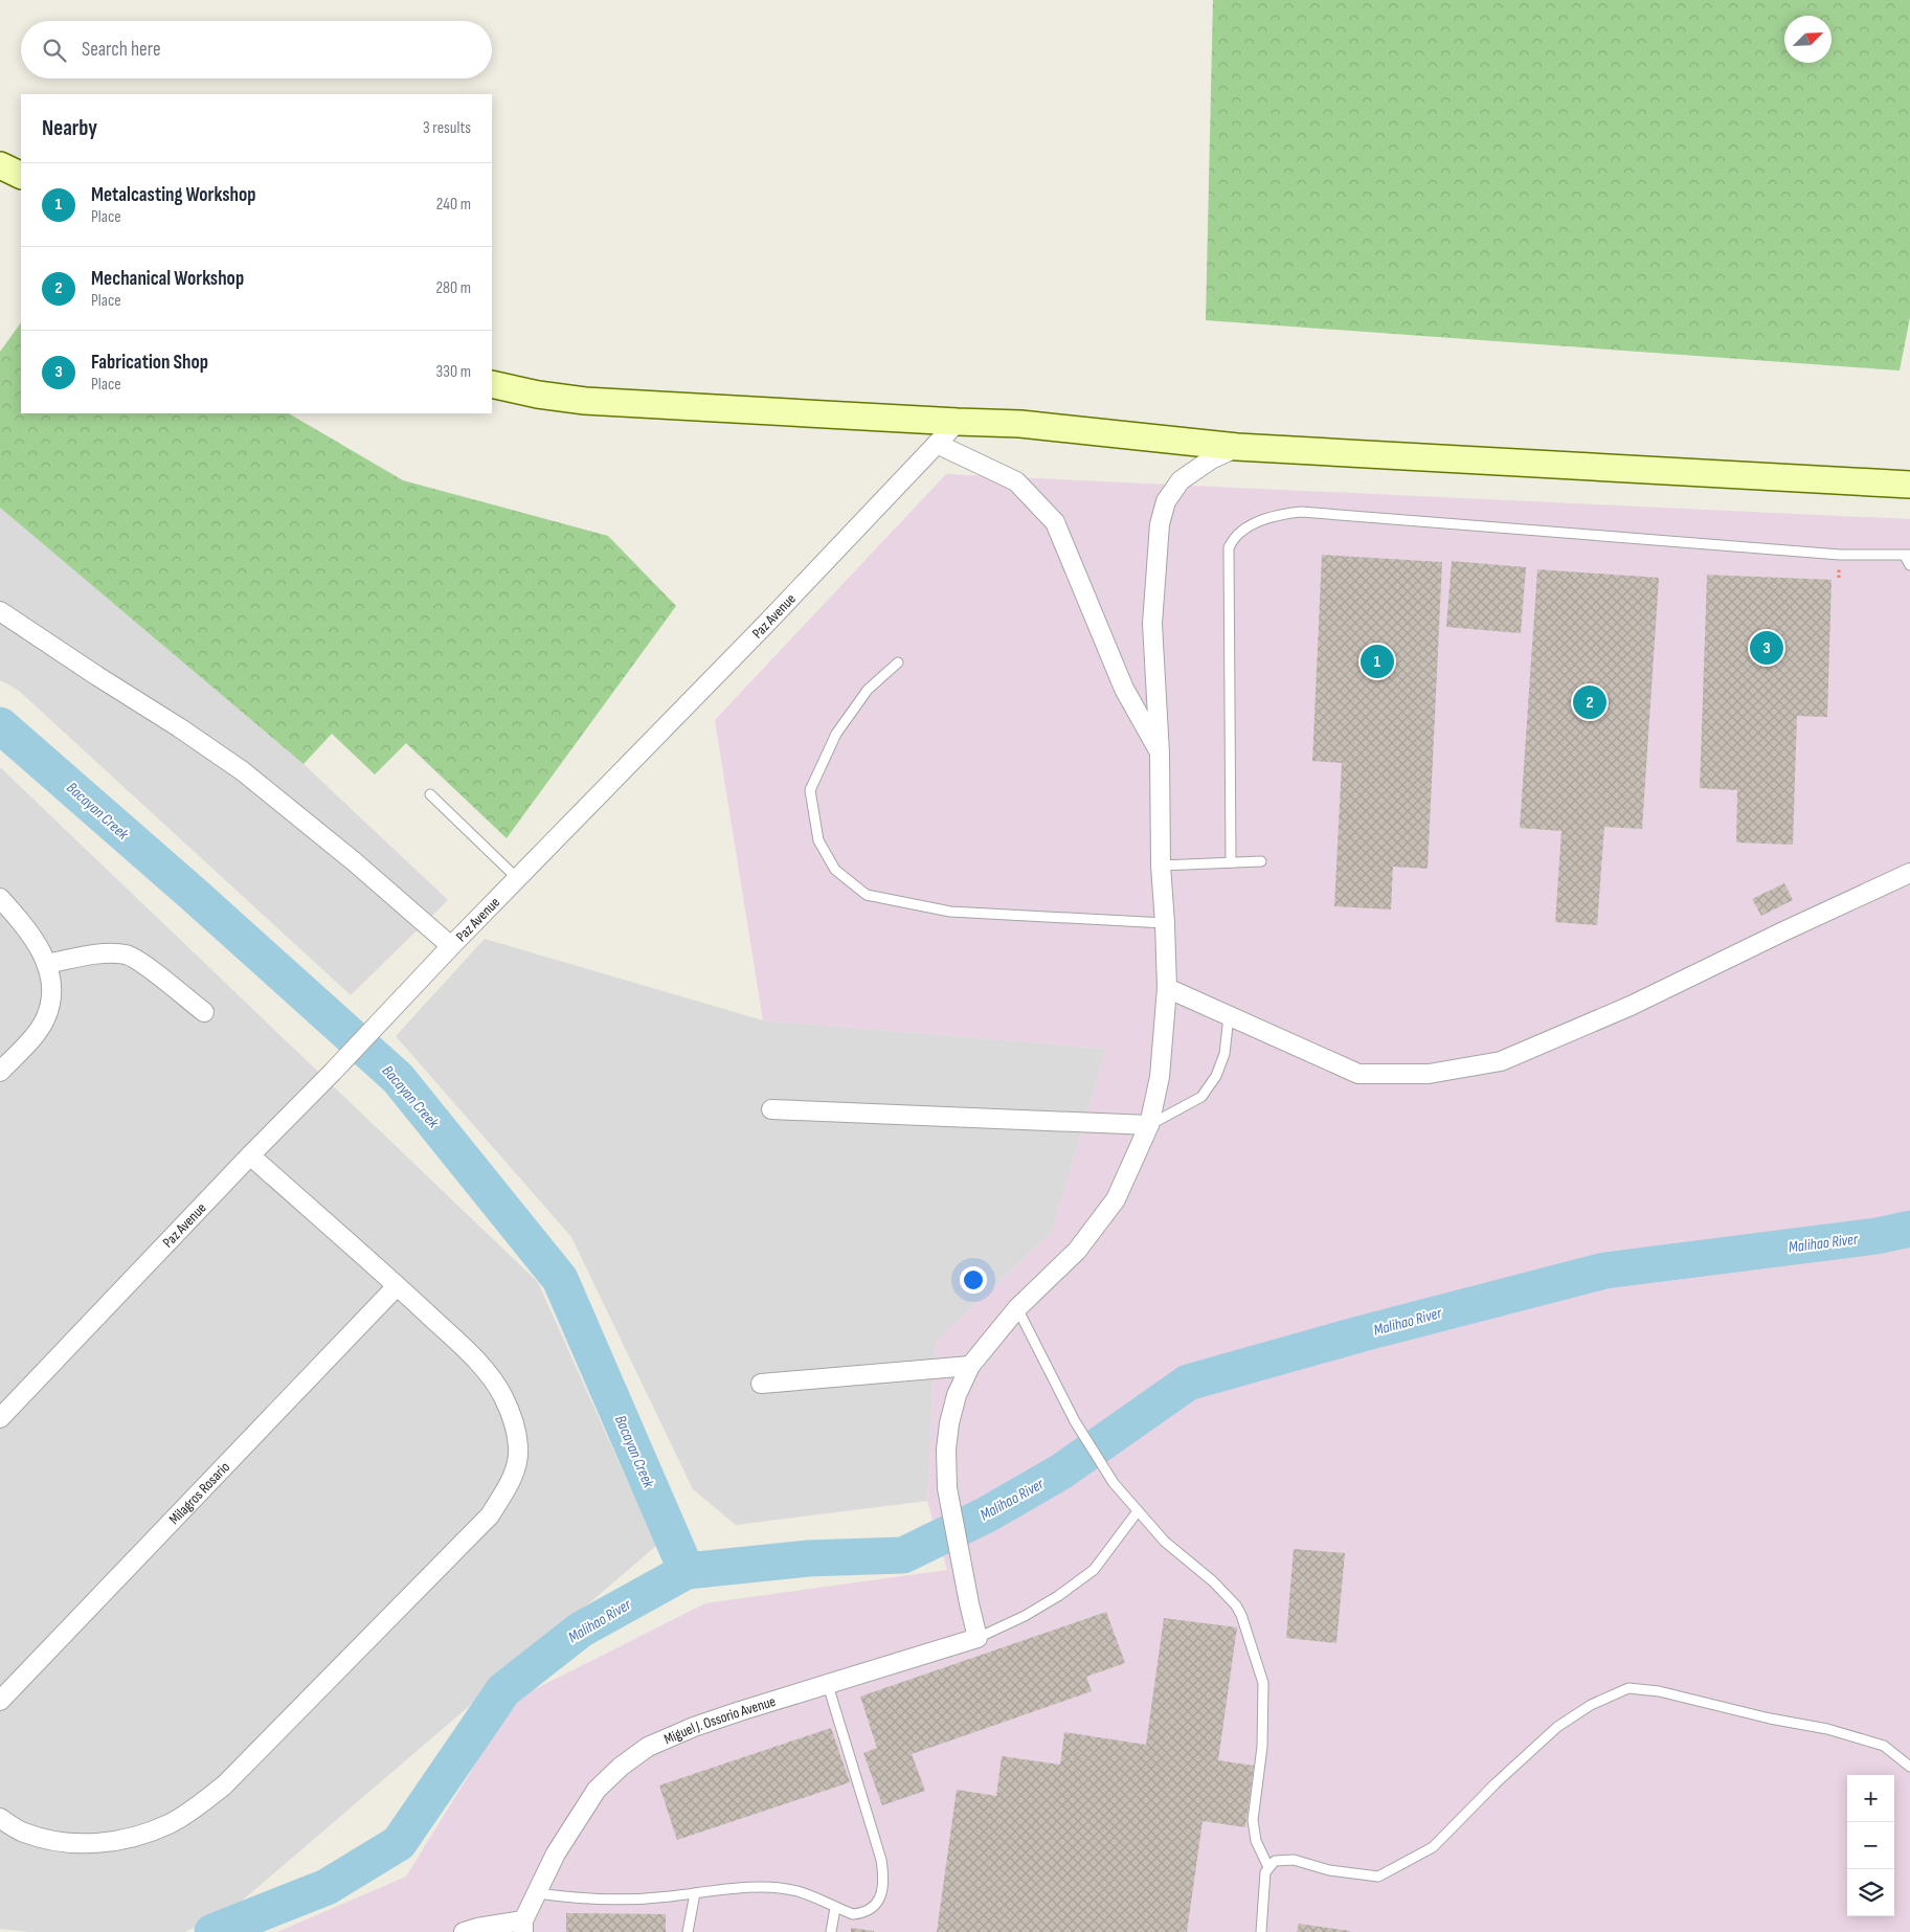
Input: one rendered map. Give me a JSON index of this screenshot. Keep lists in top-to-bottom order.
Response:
{
  "streets": {
    "street": ["Paz Avenue", "Milagros Rosario", "Miguel J. Ossorio Avenue"]
  },
  "water": ["Bacayan Creek", "Malihao River"],
  "north": "top right",
  "page": {
    "search": "Search here",
    "heading": ["Nearby", "3 results"],
    "list": [
      {
        "mark": "1",
        "name": "Metalcasting Workshop",
        "note": "Place",
        "value": "240 m"
      },
      {
        "mark": "2",
        "name": "Mechanical Workshop",
        "note": "Place",
        "value": "280 m"
      },
      {
        "mark": "3",
        "name": "Fabrication Shop",
        "note": "Place",
        "value": "330 m"
      }
    ],
    "pins": ["3", "1", "2"],
    "map_buttons": ["+", "−"]
  }
}
